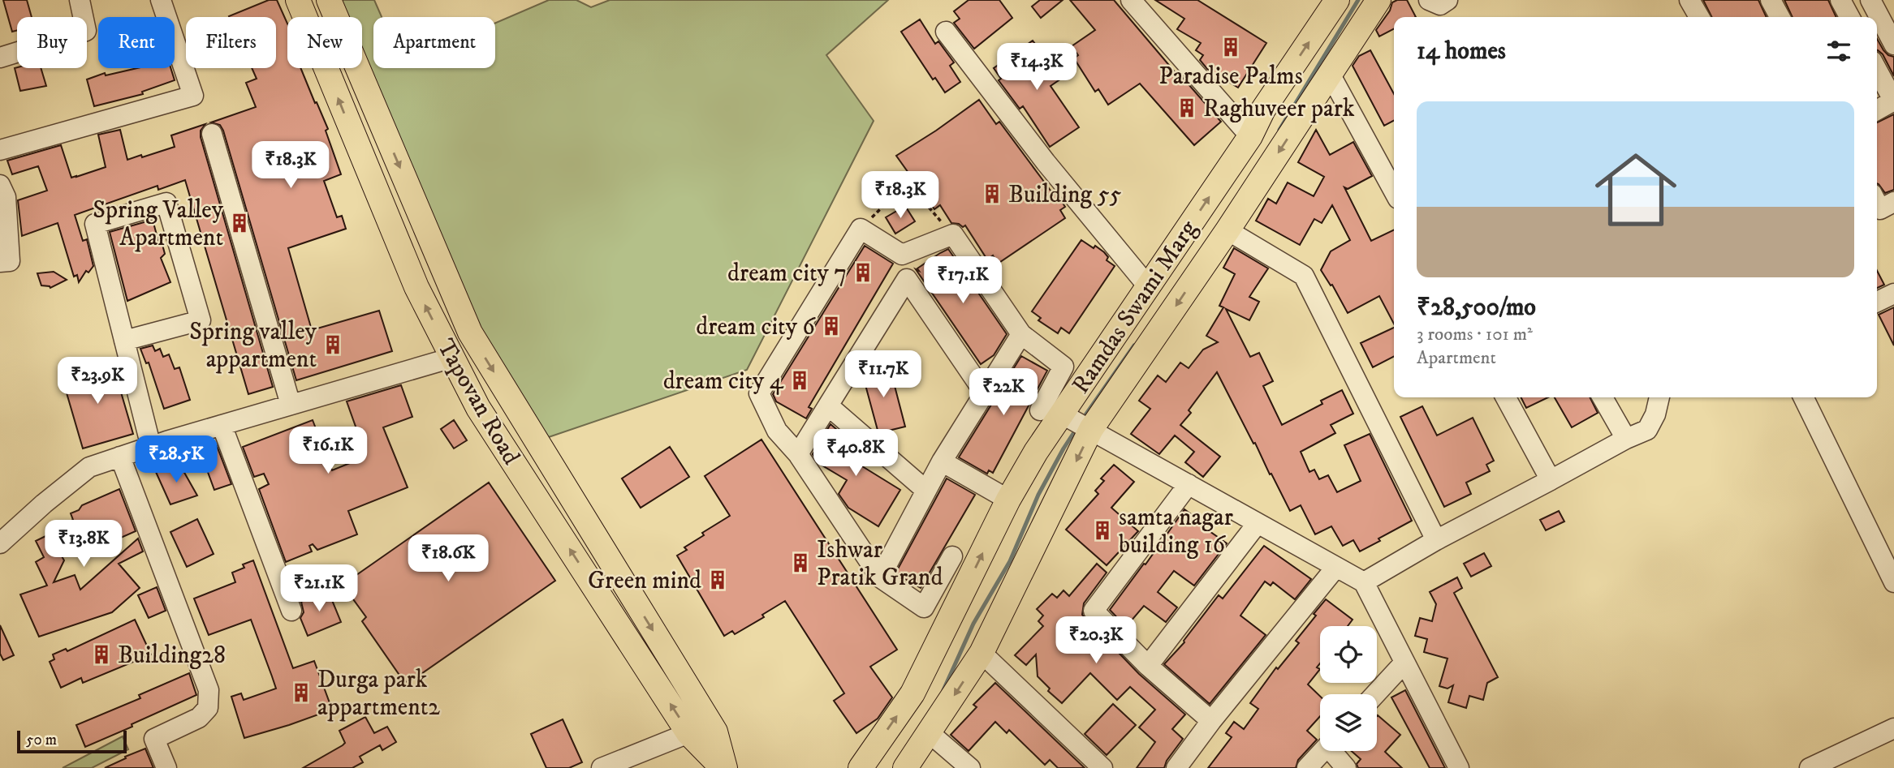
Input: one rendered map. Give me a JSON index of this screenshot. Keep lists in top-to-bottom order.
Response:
{
  "streets": {
    "main road": ["Ramdas Swami Marg", "Tapovan Road"]
  },
  "places": {
    "building": [
      "Paradise Palms",
      "Raghuveer park",
      "Building 55",
      "Spring Valley Apartment",
      "dream city 7",
      "dream city 6",
      "Spring valley appartment",
      "dream city 4",
      "samta nagar building 16",
      "Ishwar Pratik Grand",
      "Green mind",
      "Building28",
      "Durga park appartment2"
    ]
  },
  "scale_bar": "50 m",
  "page": {
    "chip": [
      "Buy",
      "Rent",
      "Filters",
      "New",
      "Apartment"
    ],
    "heading": "14 homes",
    "price": [
      "₹14.3K",
      "₹18.3K",
      "₹18.3K",
      "₹17.1K",
      "₹11.7K",
      "₹23.9K",
      "₹22K",
      "₹16.1K",
      "₹40.8K",
      "₹28.5K",
      "₹13.8K",
      "₹18.6K",
      "₹21.1K",
      "₹20.3K"
    ],
    "list": [
      {
        "name": "₹28,500/mo",
        "note": "3 rooms · 101 m² · Apartment"
      }
    ],
    "scale": "50 m"
  }
}
